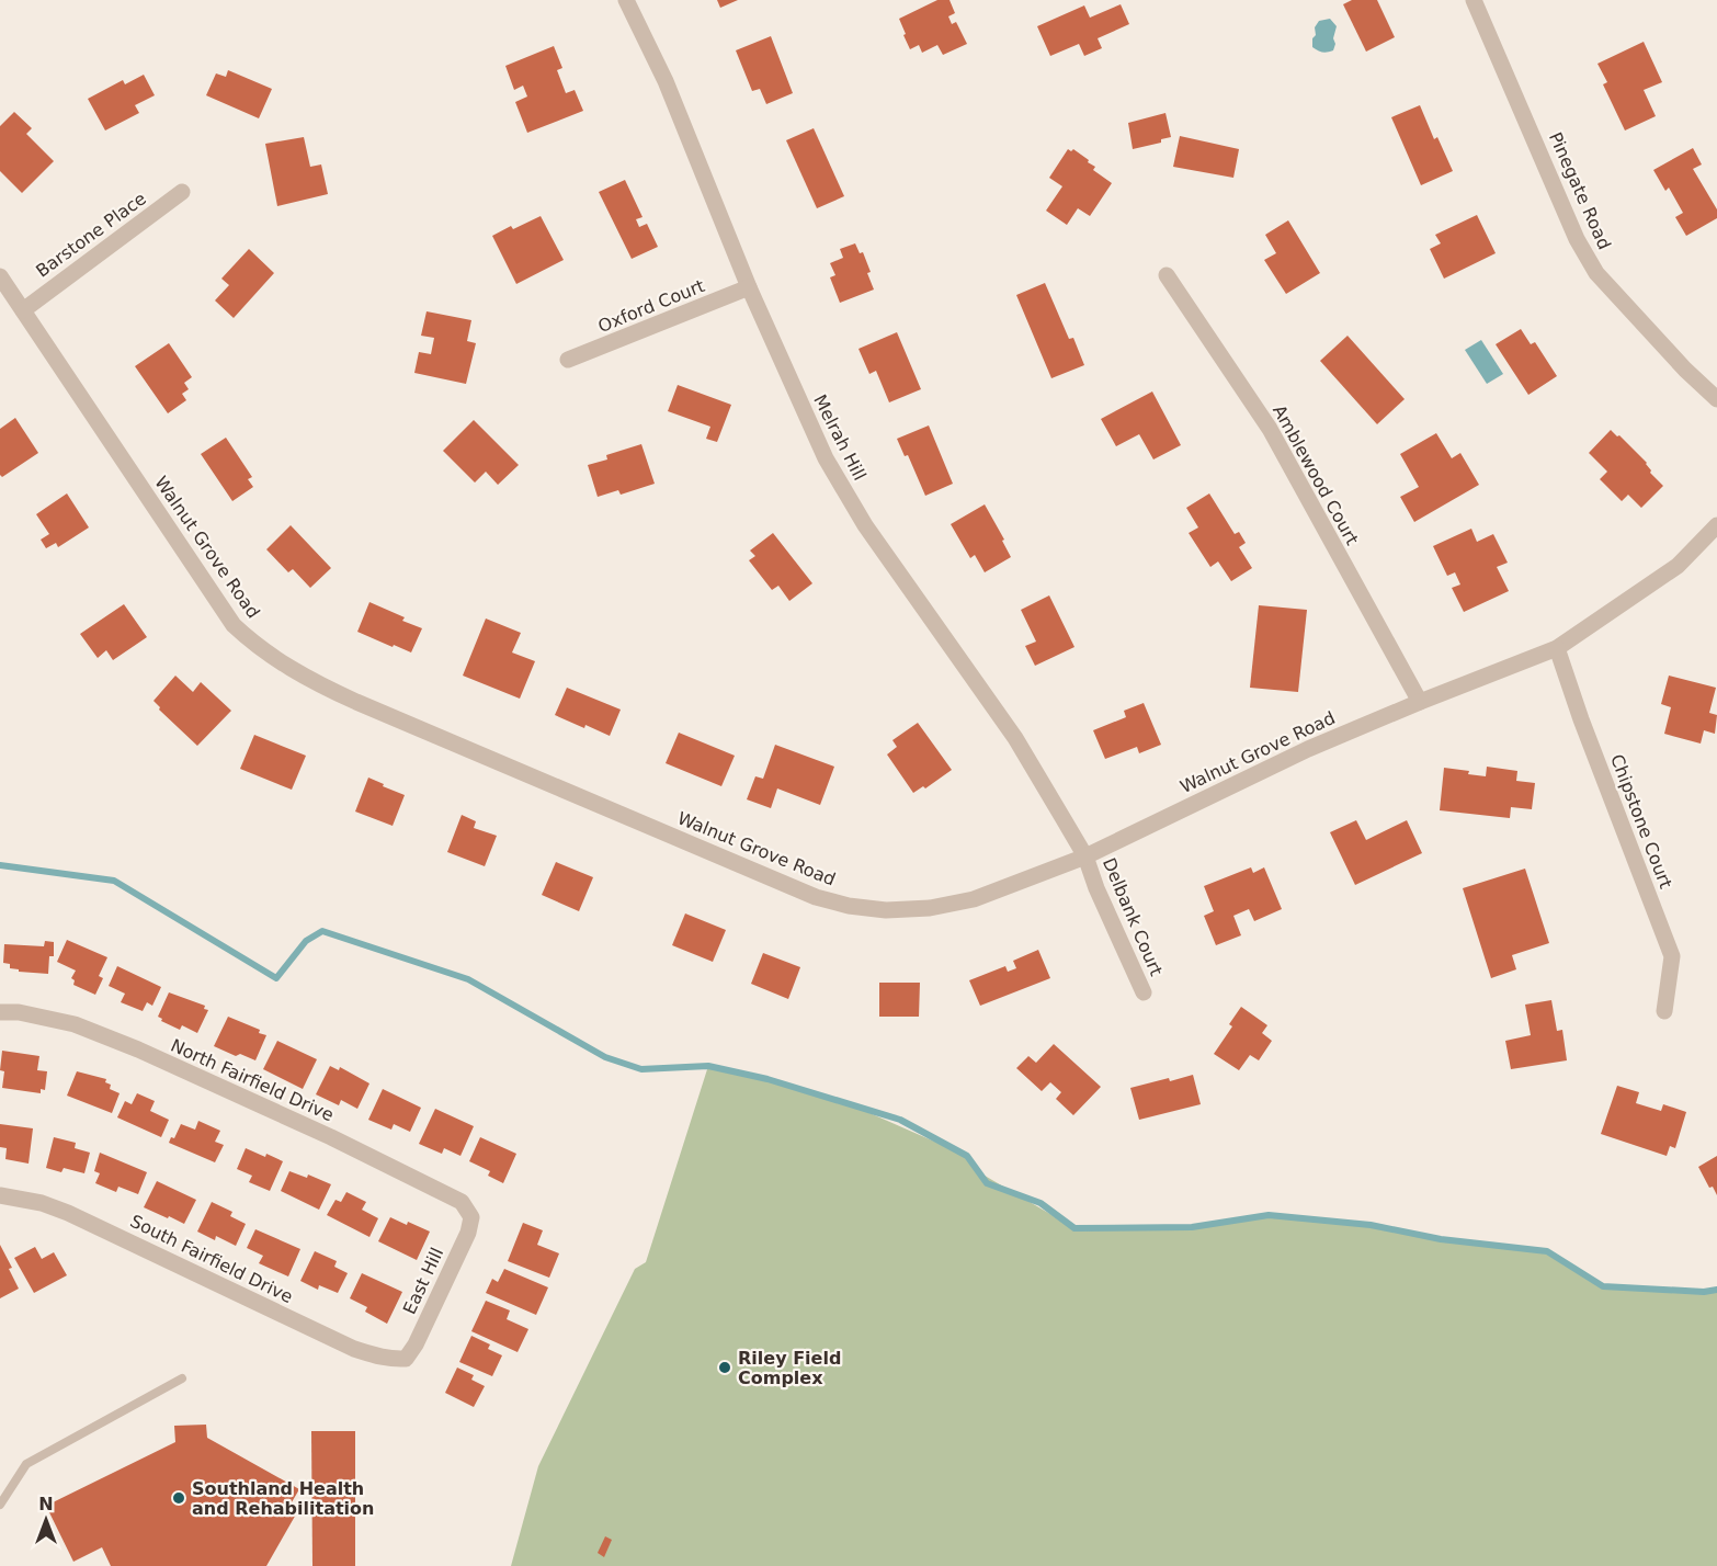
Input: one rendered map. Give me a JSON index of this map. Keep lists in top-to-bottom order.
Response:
{
  "streets": {
    "street": [
      "Pinegate Road",
      "Barstone Place",
      "Oxford Court",
      "Melrah Hill",
      "Amblewood Court",
      "Walnut Grove Road",
      "Chipstone Court",
      "Delbank Court",
      "North Fairfield Drive",
      "South Fairfield Drive",
      "East Hill"
    ]
  },
  "crossings": [
    ["Barstone Place", "Walnut Grove Road"],
    ["Oxford Court", "Melrah Hill"],
    ["Melrah Hill", "Walnut Grove Road"],
    ["Melrah Hill", "Delbank Court"],
    ["Amblewood Court", "Walnut Grove Road"],
    ["Walnut Grove Road", "Chipstone Court"],
    ["Walnut Grove Road", "Delbank Court"],
    ["North Fairfield Drive", "East Hill"],
    ["South Fairfield Drive", "East Hill"]
  ],
  "places": ["Riley Field Complex", "Southland Health and Rehabilitation"],
  "north": "top"
}
